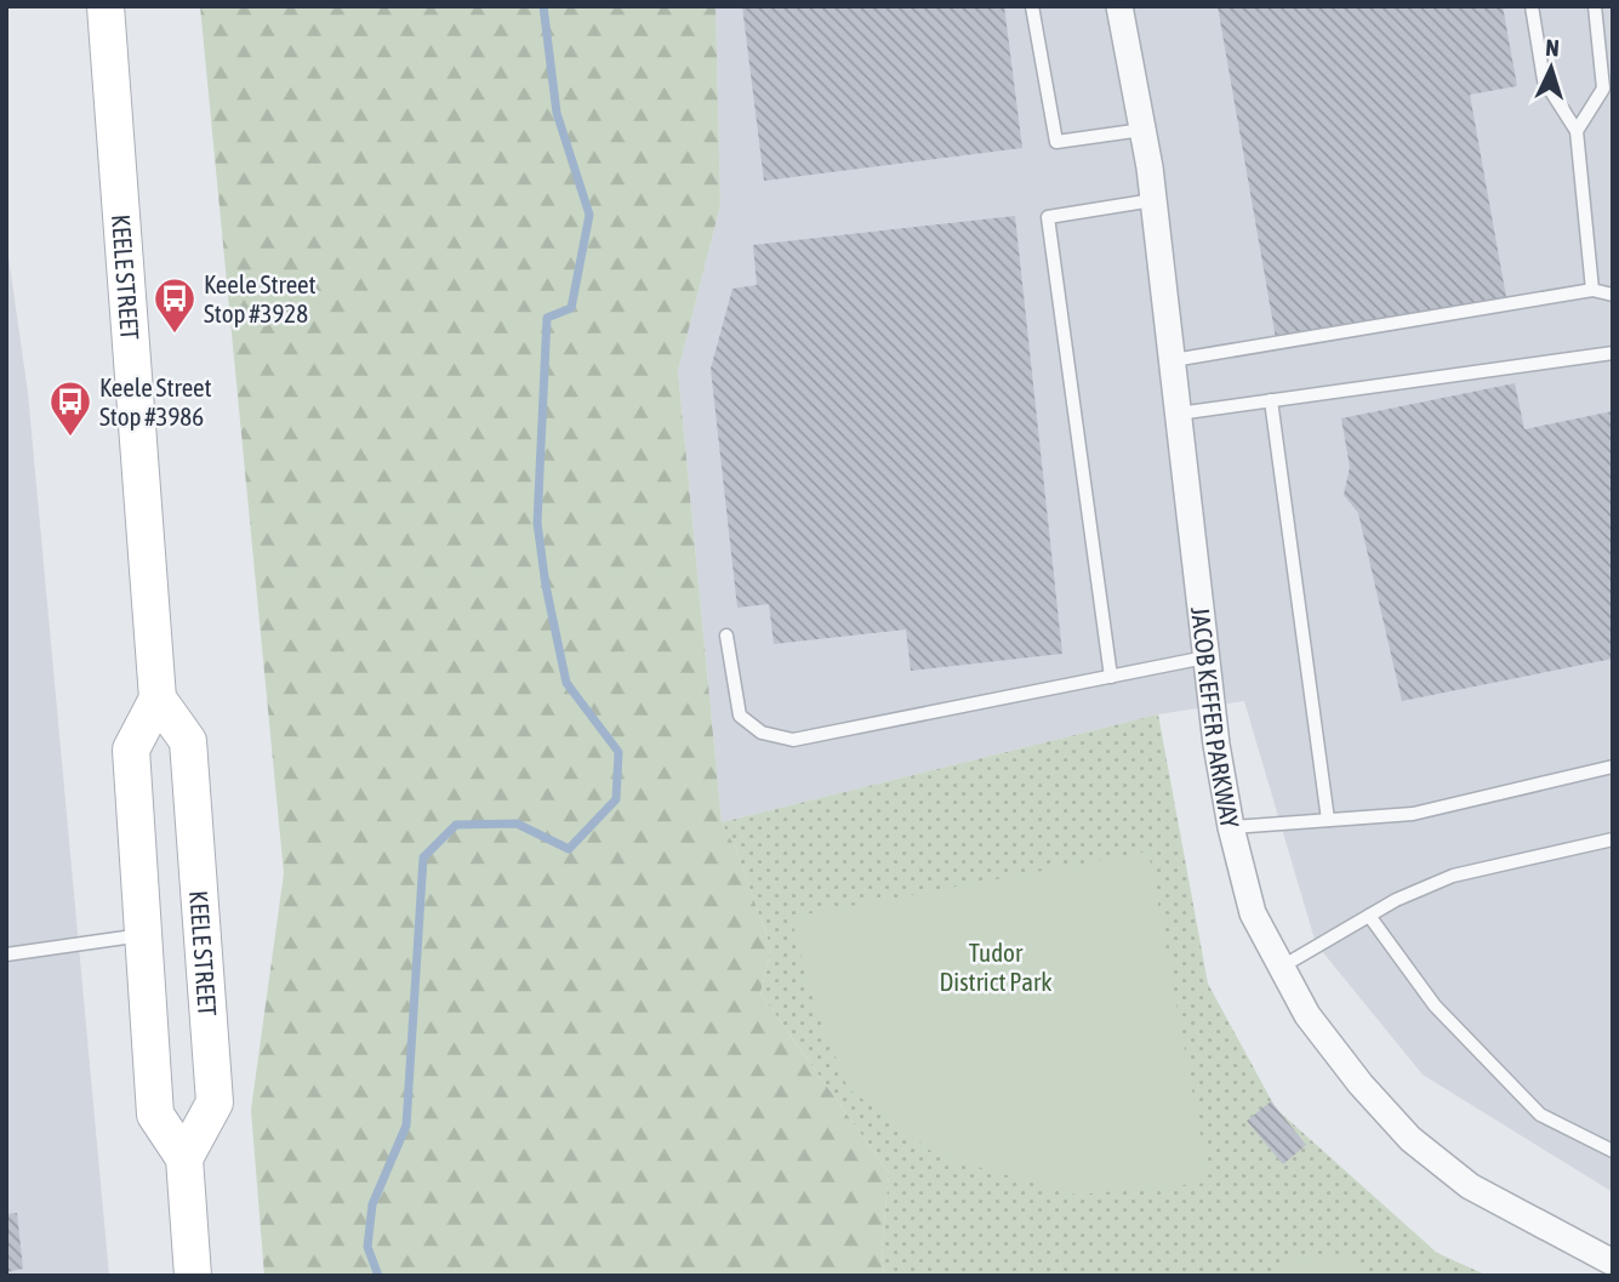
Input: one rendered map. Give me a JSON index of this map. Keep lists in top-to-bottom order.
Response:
{
  "streets": {
    "main road": ["KEELE STREET"],
    "street": ["JACOB KEFFER PARKWAY"]
  },
  "parks": ["Tudor District Park"],
  "places": {
    "bus stop": ["Keele Street Stop #3928", "Keele Street Stop #3986"]
  },
  "north": "top"
}
